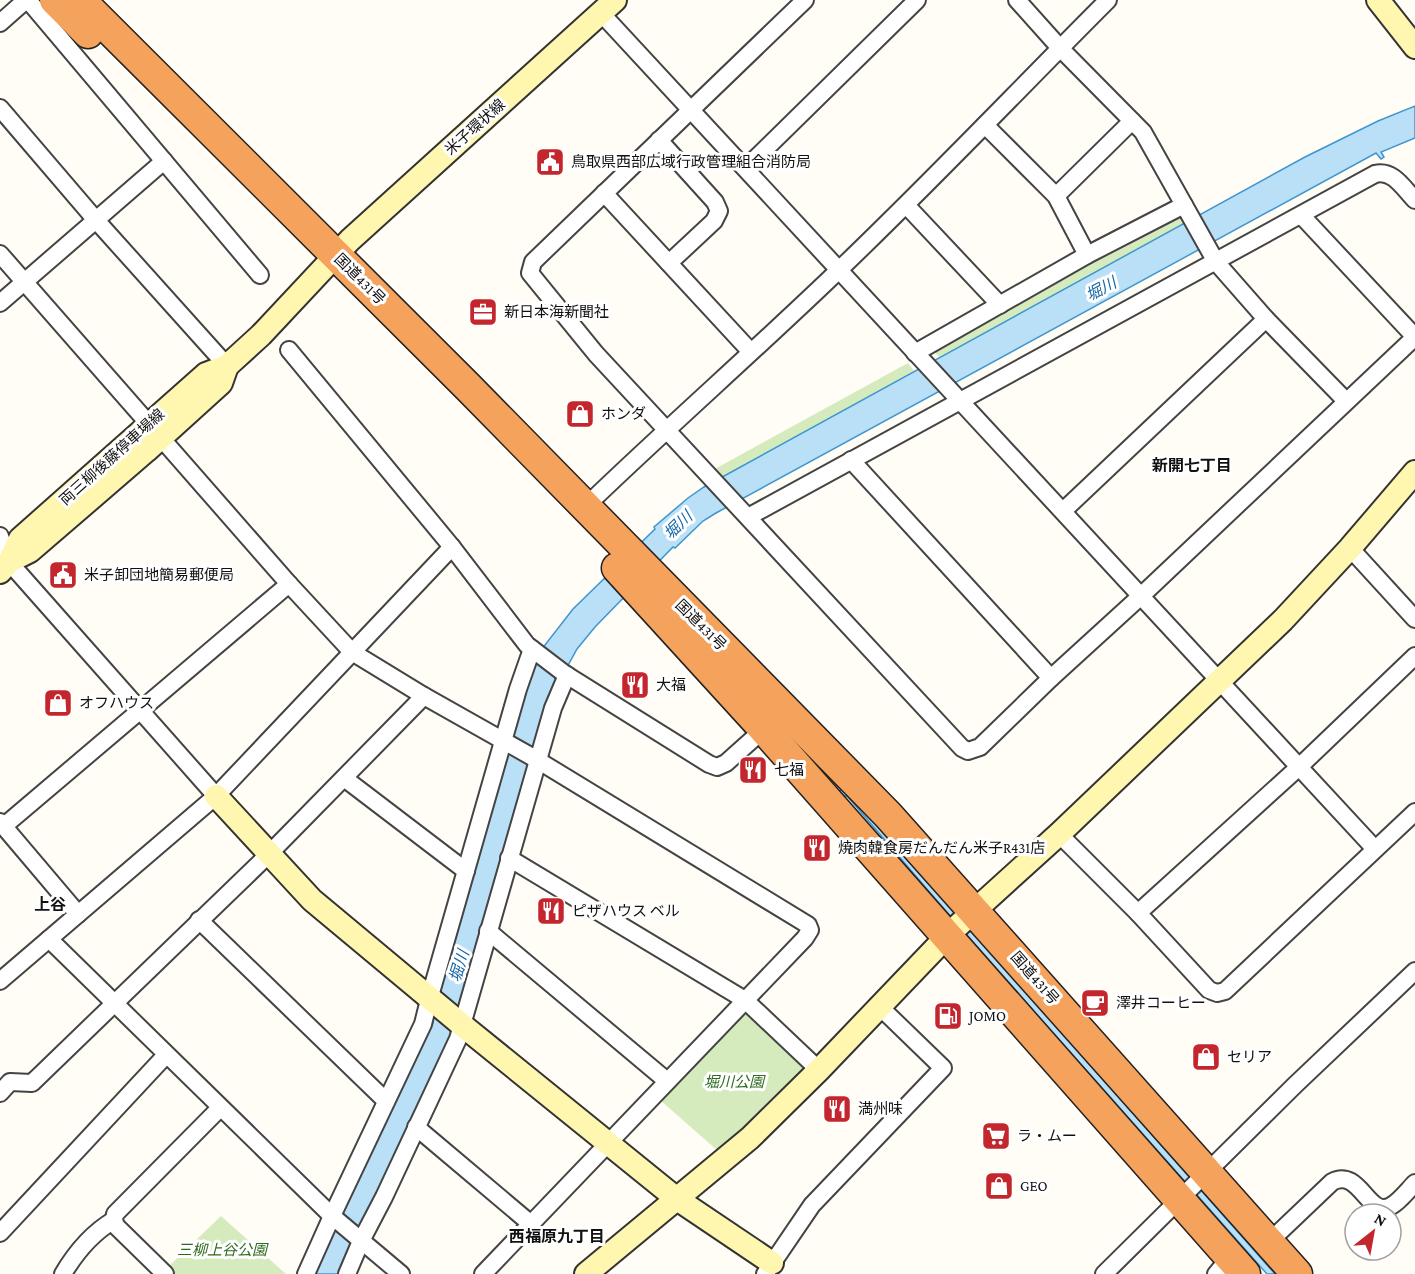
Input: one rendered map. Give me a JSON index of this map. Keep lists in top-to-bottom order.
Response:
{
  "streets": {
    "highway": ["国道431号"],
    "street": ["米子環状線", "両三柳後藤停車場線"]
  },
  "crossings": [
    ["米子環状線", "国道431号"],
    ["米子環状線", "両三柳後藤停車場線"],
    ["国道431号", "両三柳後藤停車場線"]
  ],
  "districts": ["新開七丁目", "上谷", "西福原九丁目"],
  "water": ["堀川"],
  "parks": ["堀川公園", "三柳上谷公園"],
  "places": {
    "public building": ["鳥取県西部広域行政管理組合消防局", "米子卸団地簡易郵便局"],
    "office": ["新日本海新聞社"],
    "shop": [
      "ホンダ",
      "オフハウス",
      "セリア",
      "GEO"
    ],
    "restaurant": [
      "大福",
      "七福",
      "焼肉韓食房だんだん米子R431店",
      "ピザハウス ベル",
      "満州味"
    ],
    "cafe": ["澤井コーヒー"],
    "fuel station": ["JOMO"],
    "supermarket": ["ラ・ムー"]
  },
  "north": "top right"
}
